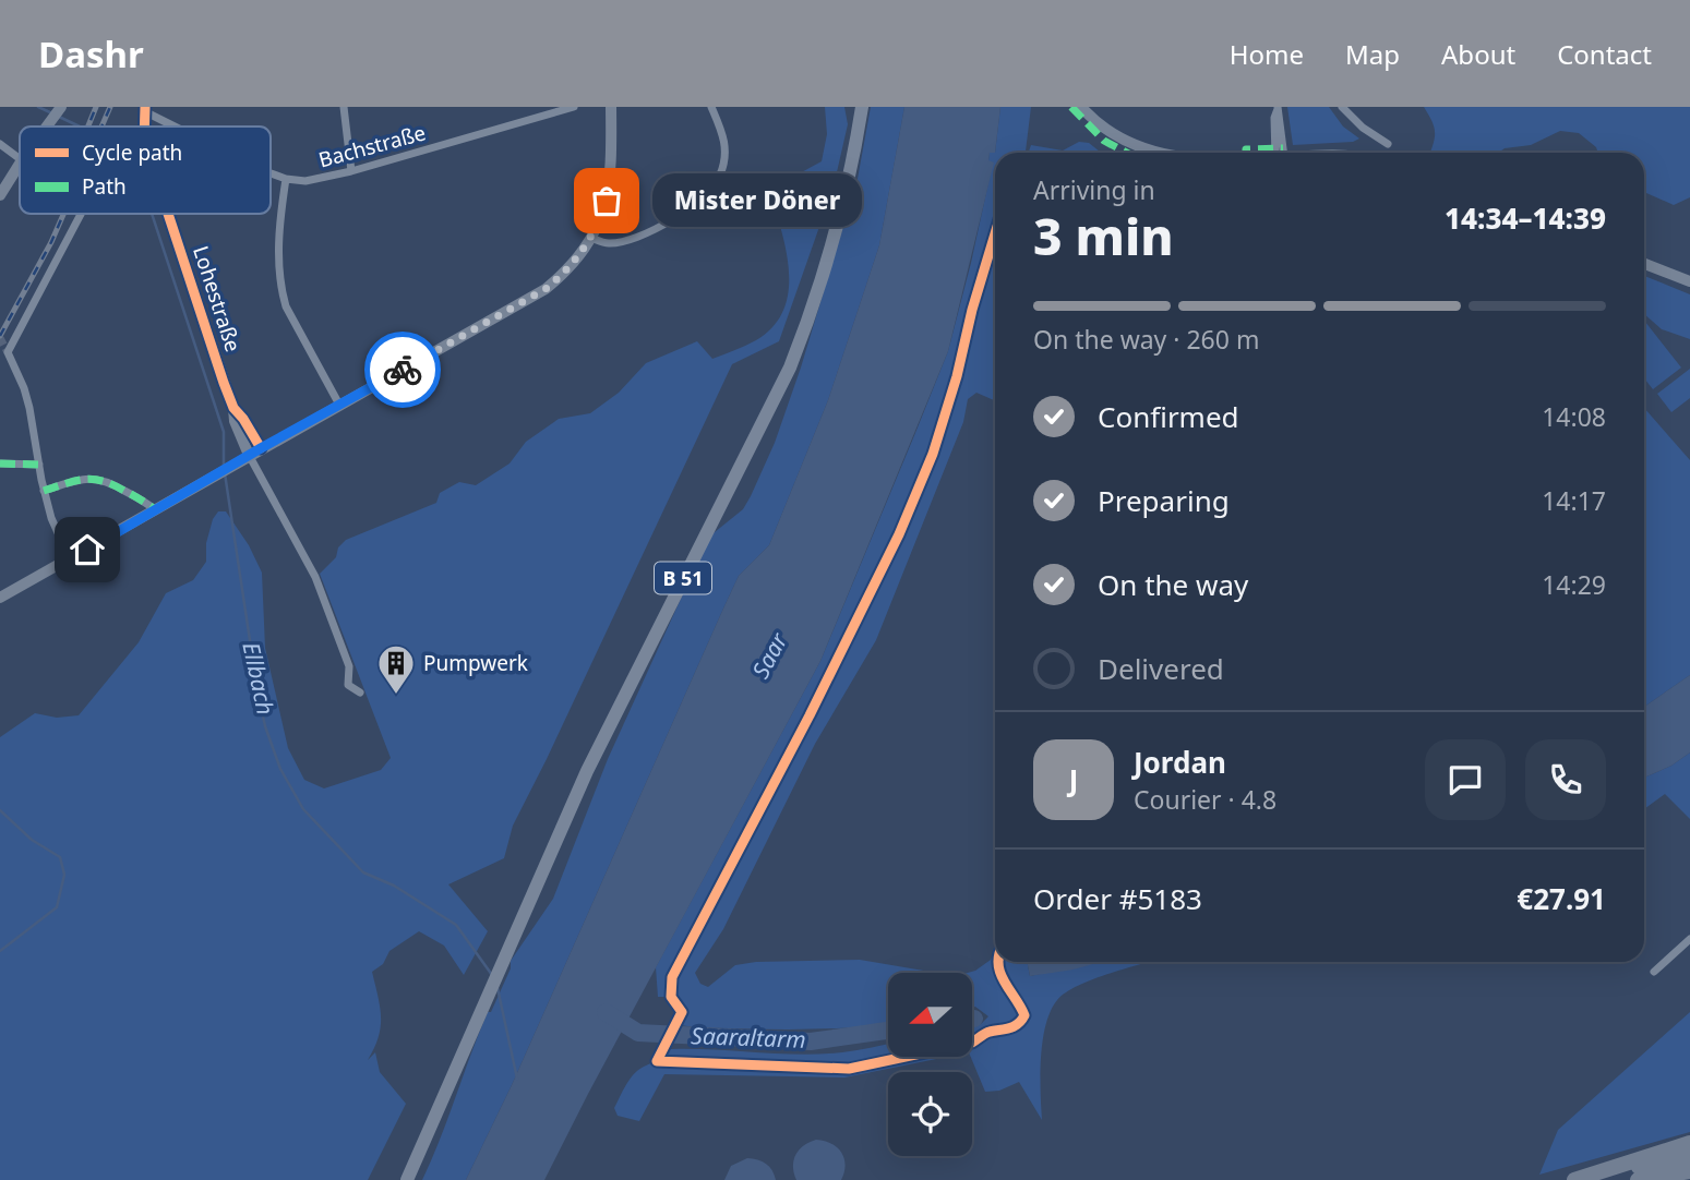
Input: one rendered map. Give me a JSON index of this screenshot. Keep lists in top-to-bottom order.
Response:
{
  "streets": {
    "main road": ["B 51"],
    "street": ["Bachstraße", "Lohestraße"]
  },
  "water": ["Saar", "Ellbach", "Saaraltarm"],
  "places": {
    "other": ["Mister Döner"],
    "building": ["Pumpwerk"]
  },
  "legend": ["Cycle path", "Path"],
  "north": "left",
  "page": {
    "header": "Dashr",
    "nav": [
      "Home",
      "Map",
      "About",
      "Contact"
    ],
    "heading": ["3 min", "Arriving in", "14:34–14:39"],
    "panel": [
      "Jordan",
      "Courier · 4.8",
      "Order #5183",
      "€27.91"
    ],
    "bubble": "Mister Döner",
    "bar": "On the way · 260 m",
    "list": [
      ["Confirmed", "14:08"],
      ["Preparing", "14:17"],
      ["On the way", "14:29"],
      "Delivered"
    ],
    "round": "J"
  }
}
